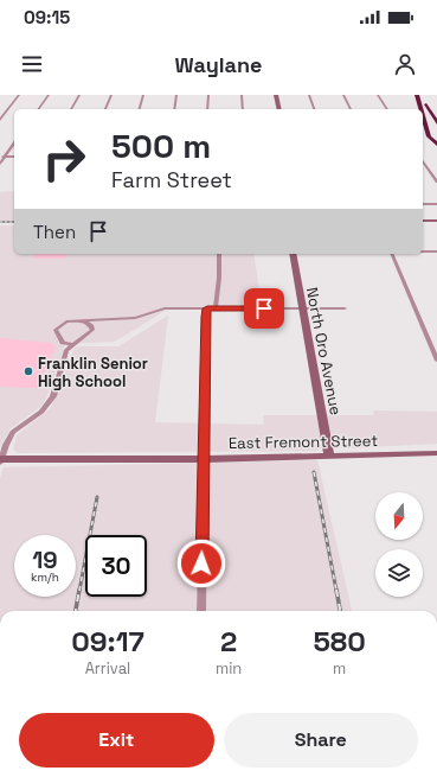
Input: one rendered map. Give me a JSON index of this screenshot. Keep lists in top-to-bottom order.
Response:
{
  "streets": {
    "street": ["North Oro Avenue", "East Fremont Street"]
  },
  "crossings": [
    ["North Oro Avenue", "East Fremont Street"]
  ],
  "places": ["Franklin Senior High School"],
  "north": "bottom",
  "page": {
    "status": "09:15",
    "header": "Waylane",
    "turn": ["500 m", "Farm Street"],
    "then": "Then",
    "speed": "19 km/h",
    "limit": "30",
    "eta": [
      "09:17",
      "Arrival",
      "2",
      "min",
      "580",
      "m"
    ],
    "buttons": ["Exit", "Share"]
  }
}
